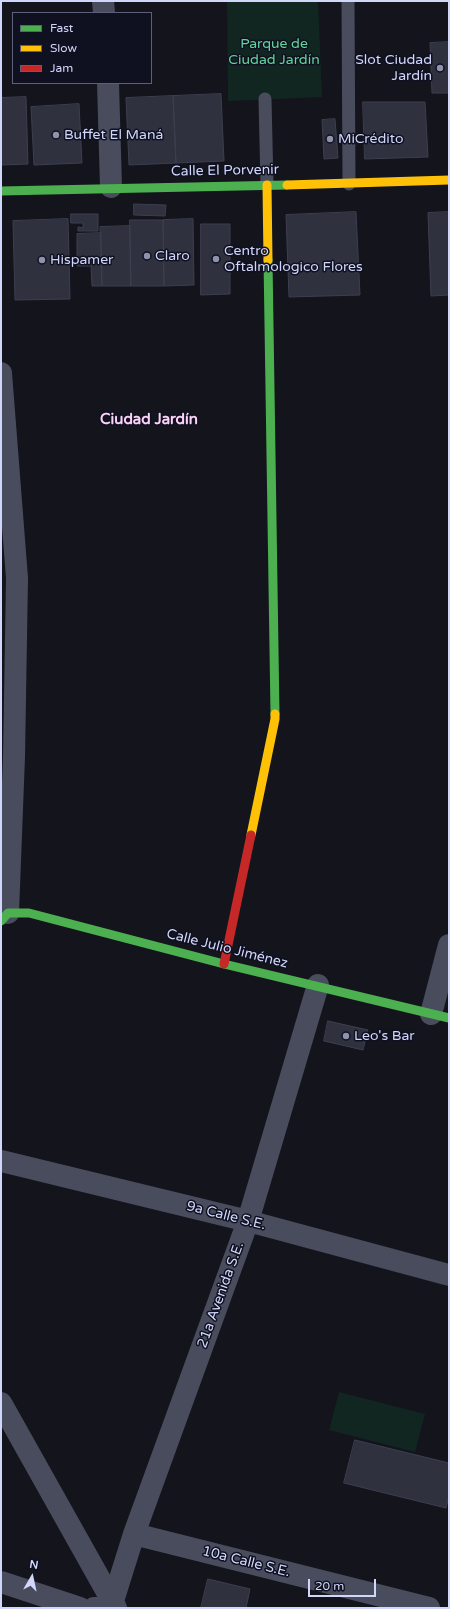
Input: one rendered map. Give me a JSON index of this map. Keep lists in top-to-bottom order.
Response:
{
  "streets": {
    "main road": ["Calle El Porvenir", "Calle Julio Jiménez"],
    "street": ["9a Calle S.E.", "21a Avenida S.E.", "10a Calle S.E."]
  },
  "crossings": [
    ["Calle Julio Jiménez", "21a Avenida S.E."],
    ["9a Calle S.E.", "21a Avenida S.E."],
    ["21a Avenida S.E.", "10a Calle S.E."]
  ],
  "districts": ["Ciudad Jardín"],
  "parks": ["Parque de Ciudad Jardín"],
  "places": [
    "Slot Ciudad Jardín",
    "Buffet El Maná",
    "MiCrédito",
    "Claro",
    "Centro Oftalmologico Flores",
    "Hispamer",
    "Leo's Bar"
  ],
  "legend": ["Fast", "Slow", "Jam"],
  "scale_bar": "20 m",
  "north": "top"
}
